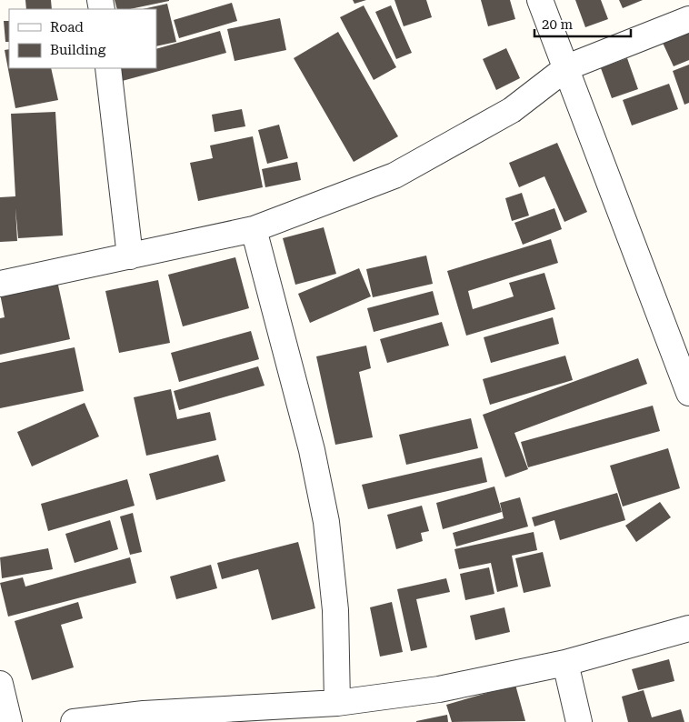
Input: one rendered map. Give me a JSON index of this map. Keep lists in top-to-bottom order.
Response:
{
  "legend": ["Road", "Building"],
  "scale_bar": "20 m"
}
